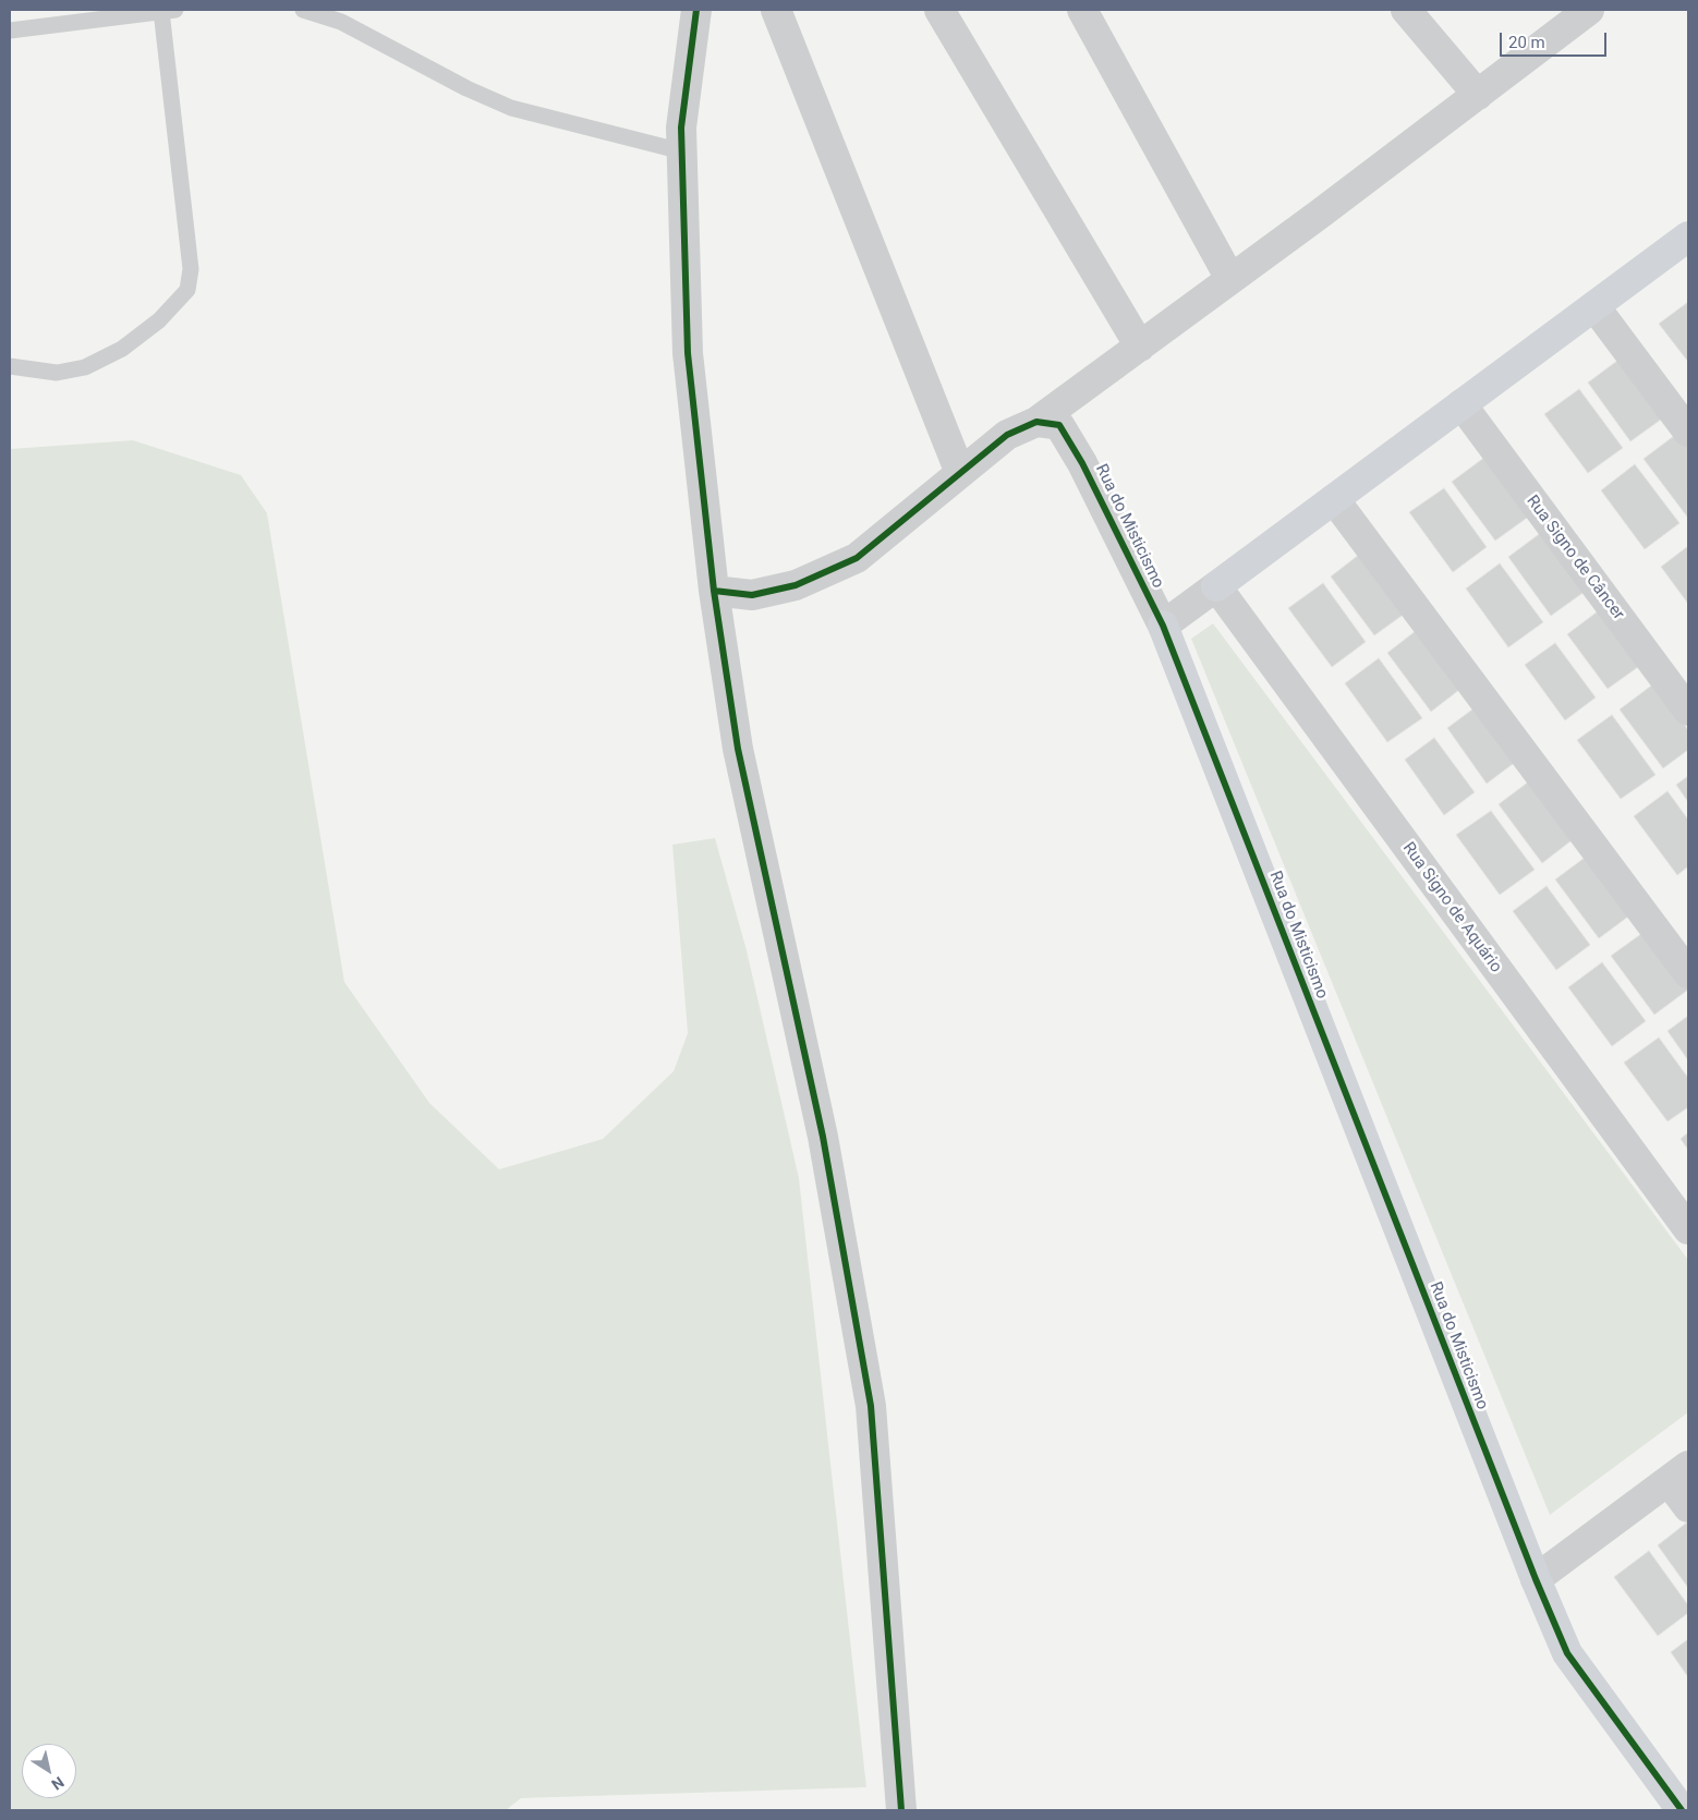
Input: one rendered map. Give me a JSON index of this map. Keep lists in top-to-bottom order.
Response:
{
  "streets": {
    "street": ["Rua do Misticismo", "Rua Signo de Câncer", "Rua Signo de Aquário"]
  },
  "scale_bar": "20 m",
  "north": "bottom right"
}
